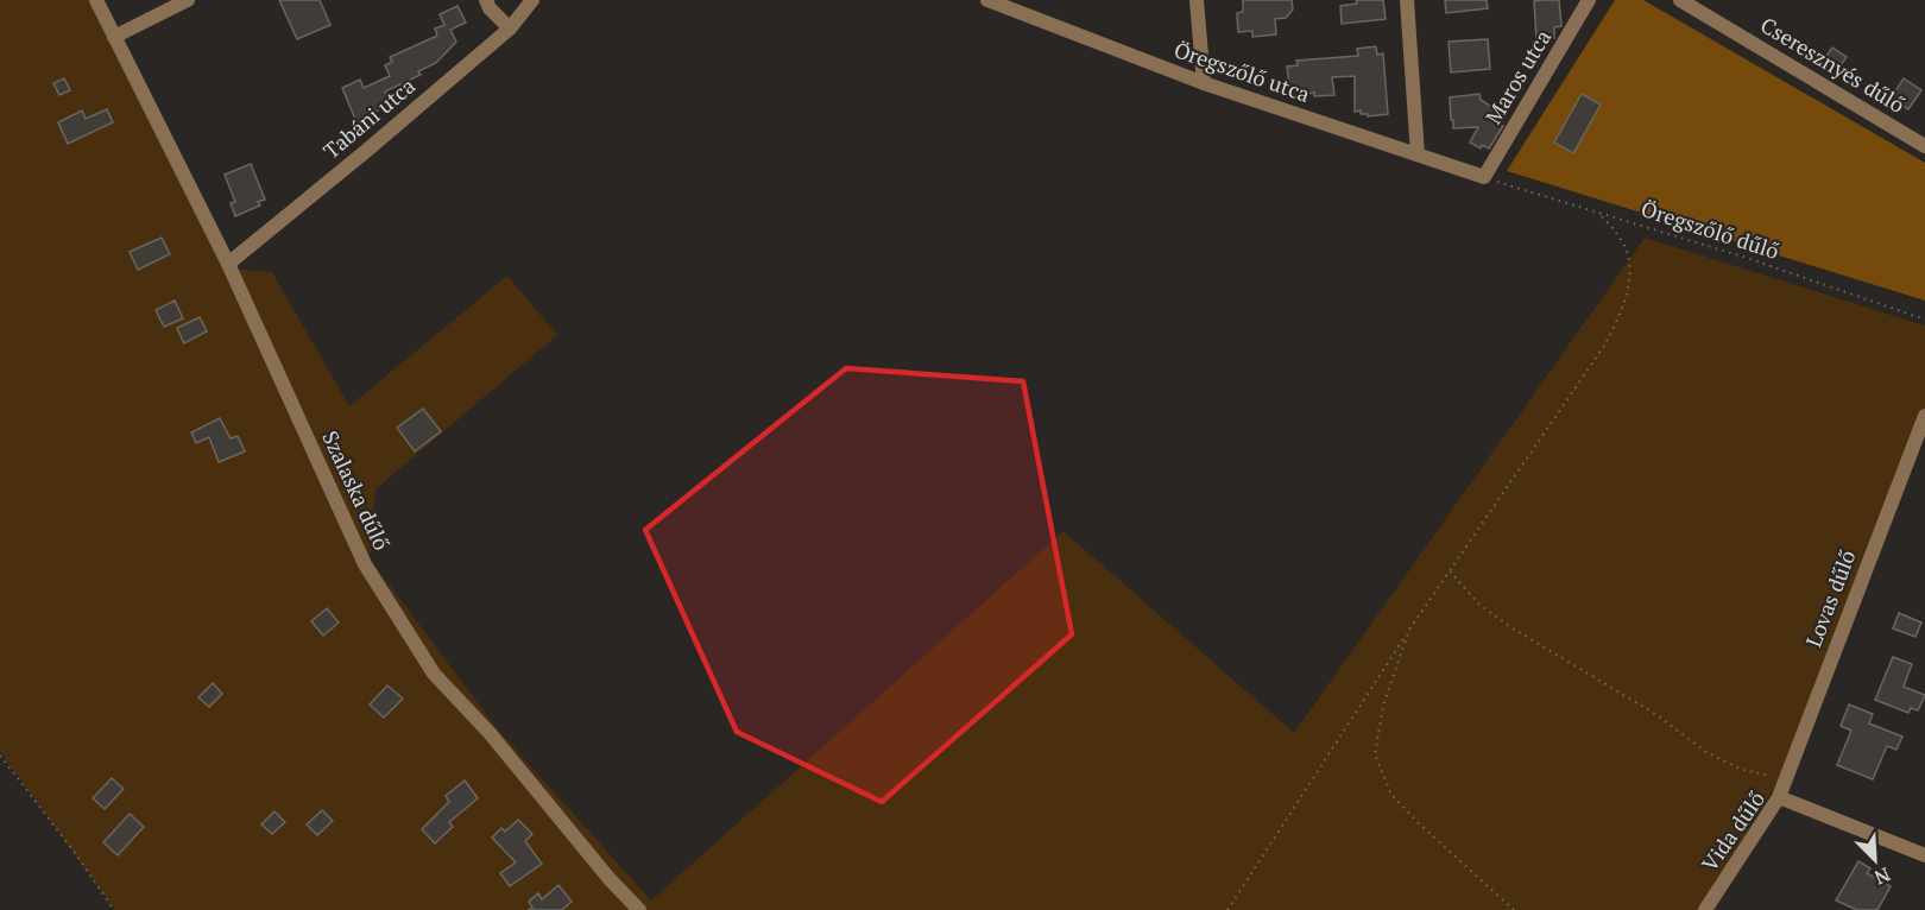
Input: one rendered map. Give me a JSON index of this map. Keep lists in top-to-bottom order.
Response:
{
  "streets": {
    "street": [
      "Cseresznyés dűlő",
      "Öregszőlő utca",
      "Maros utca",
      "Tabáni utca",
      "Szalaska dűlő",
      "Lovas dűlő",
      "Vida dűlő"
    ],
    "path": ["Öregszőlő dűlő"]
  },
  "crossings": [
    ["Öregszőlő utca", "Maros utca"],
    ["Öregszőlő utca", "Öregszőlő dűlő"],
    ["Maros utca", "Öregszőlő dűlő"],
    ["Tabáni utca", "Szalaska dűlő"],
    ["Lovas dűlő", "Vida dűlő"]
  ],
  "north": "bottom right"
}
